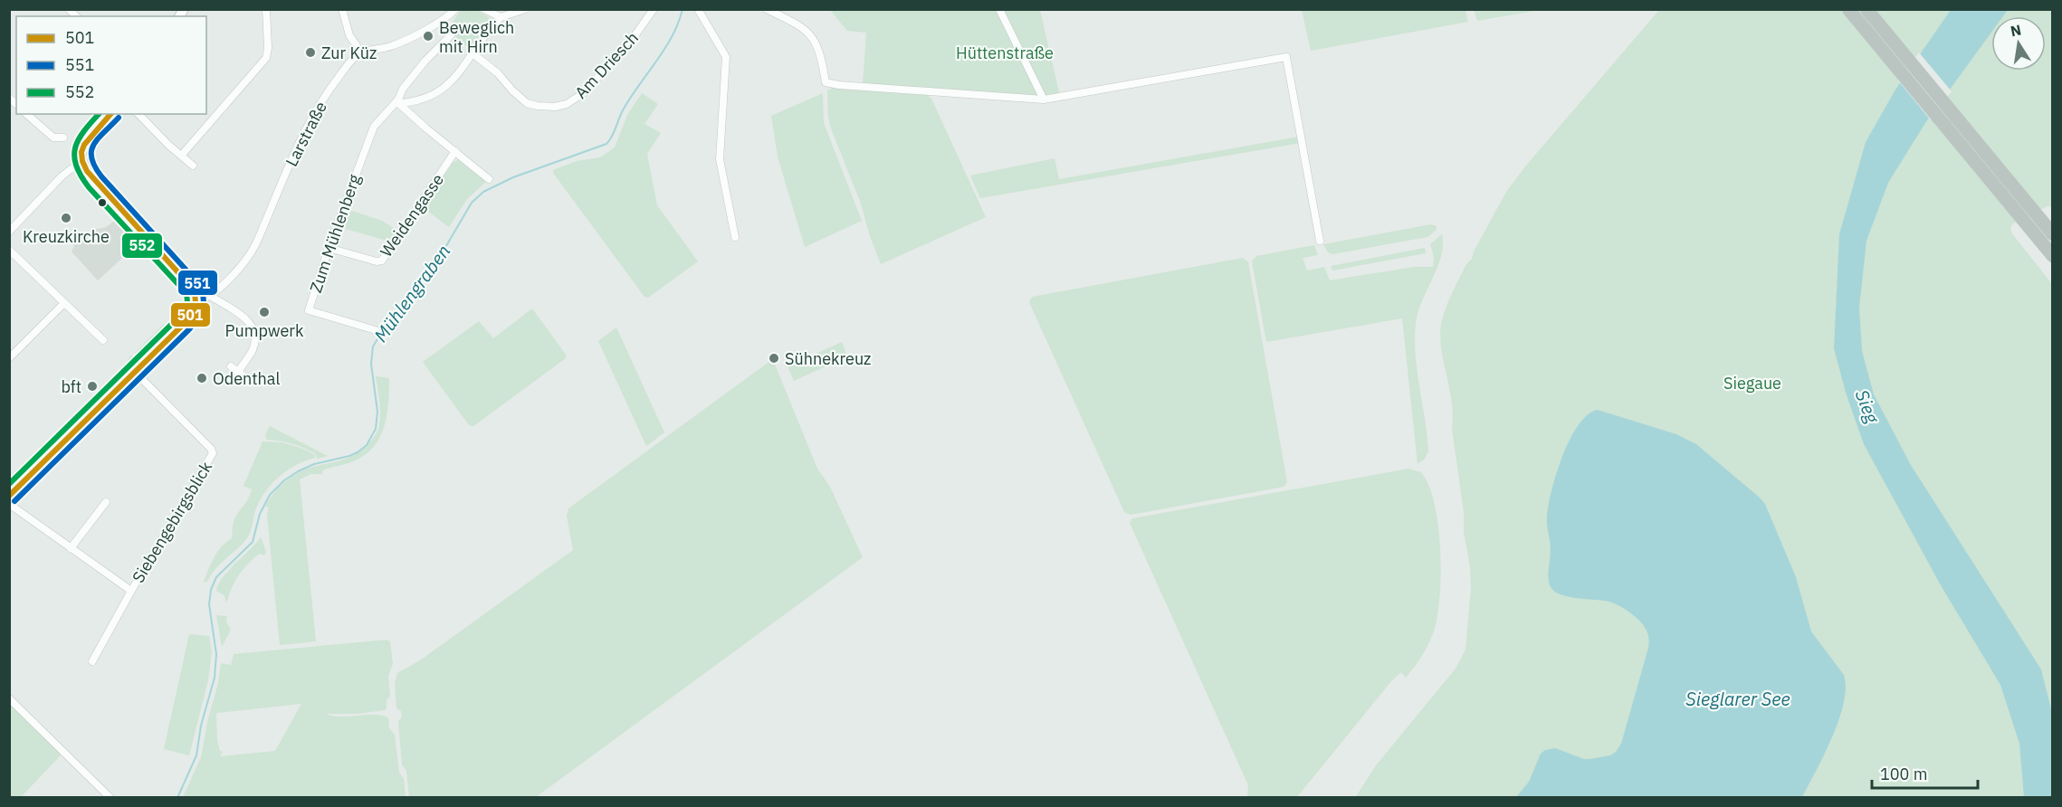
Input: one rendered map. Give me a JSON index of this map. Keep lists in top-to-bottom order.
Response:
{
  "streets": {
    "street": [
      "Am Driesch",
      "Larstraße",
      "Weidengasse",
      "Zum Mühlenberg",
      "Siebengebirgsblick"
    ]
  },
  "crossings": [
    ["Weidengasse", "Zum Mühlenberg"]
  ],
  "water": ["Mühlengraben", "Sieg", "Sieglarer See"],
  "parks": ["Hüttenstraße", "Siegaue"],
  "places": [
    "Beweglich mit Hirn",
    "Zur Küz",
    "Kreuzkirche",
    "Pumpwerk",
    "Sühnekreuz",
    "Odenthal",
    "bft"
  ],
  "lines": ["transit line 501", "transit line 552", "transit line 551"],
  "legend": ["501", "551", "552"],
  "scale_bar": "100 m",
  "north": "top"
}
